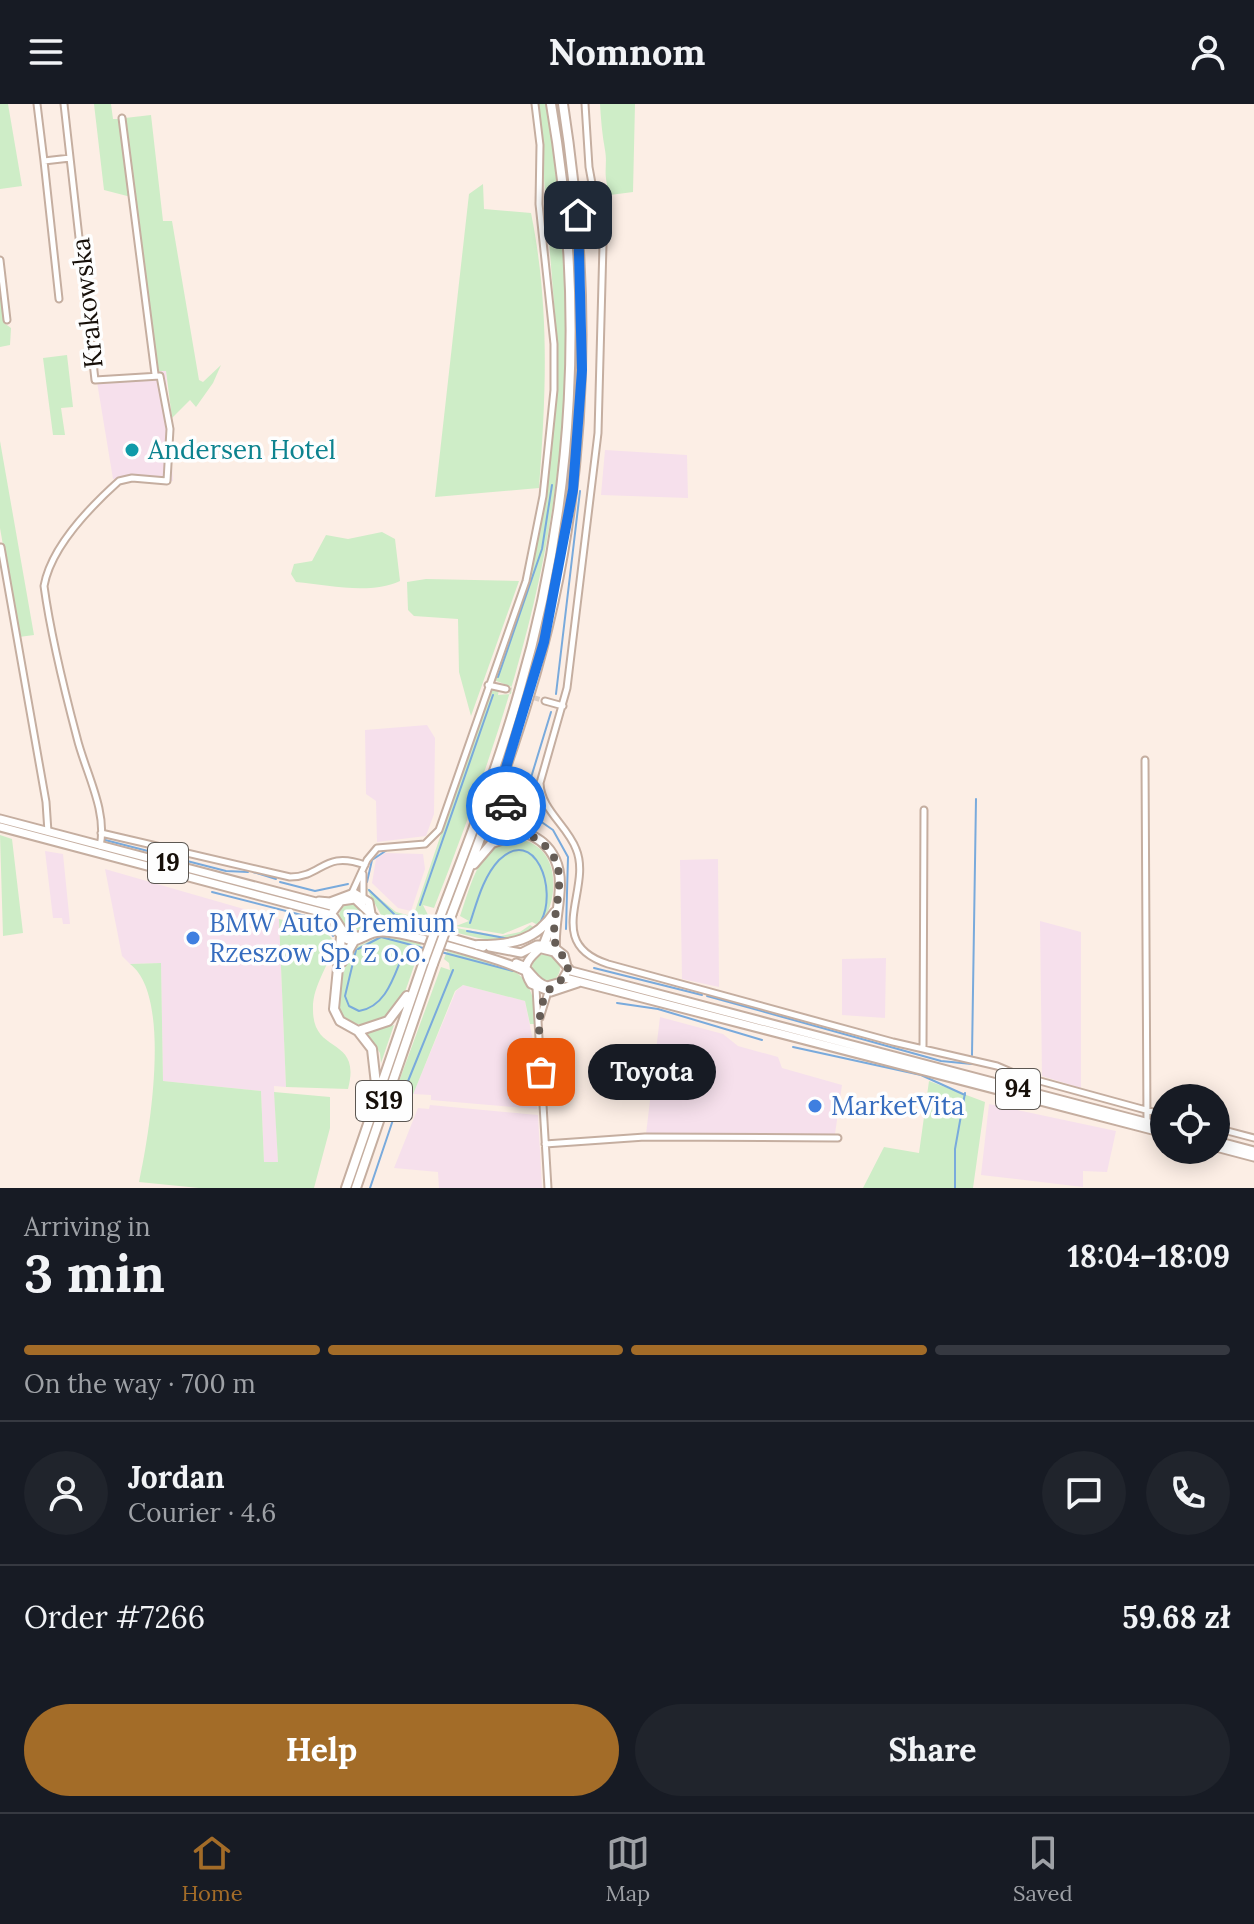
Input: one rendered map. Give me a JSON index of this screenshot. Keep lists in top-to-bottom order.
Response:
{
  "streets": {
    "highway": ["S19"],
    "main road": ["19", "94"],
    "street": ["Krakowska"]
  },
  "places": [
    "Andersen Hotel",
    "BMW Auto Premium Rzeszow Sp. z o.o.",
    "Toyota",
    "MarketVita"
  ],
  "page": {
    "header": "Nomnom",
    "bubble": "Toyota",
    "heading": ["3 min", "Arriving in", "18:04–18:09"],
    "panel": [
      "Jordan",
      "Courier · 4.6",
      "Order #7266",
      "59.68 zł"
    ],
    "bar": "On the way · 700 m",
    "buttons": ["Help", "Share"],
    "tabs": ["Home", "Map", "Saved"]
  }
}
